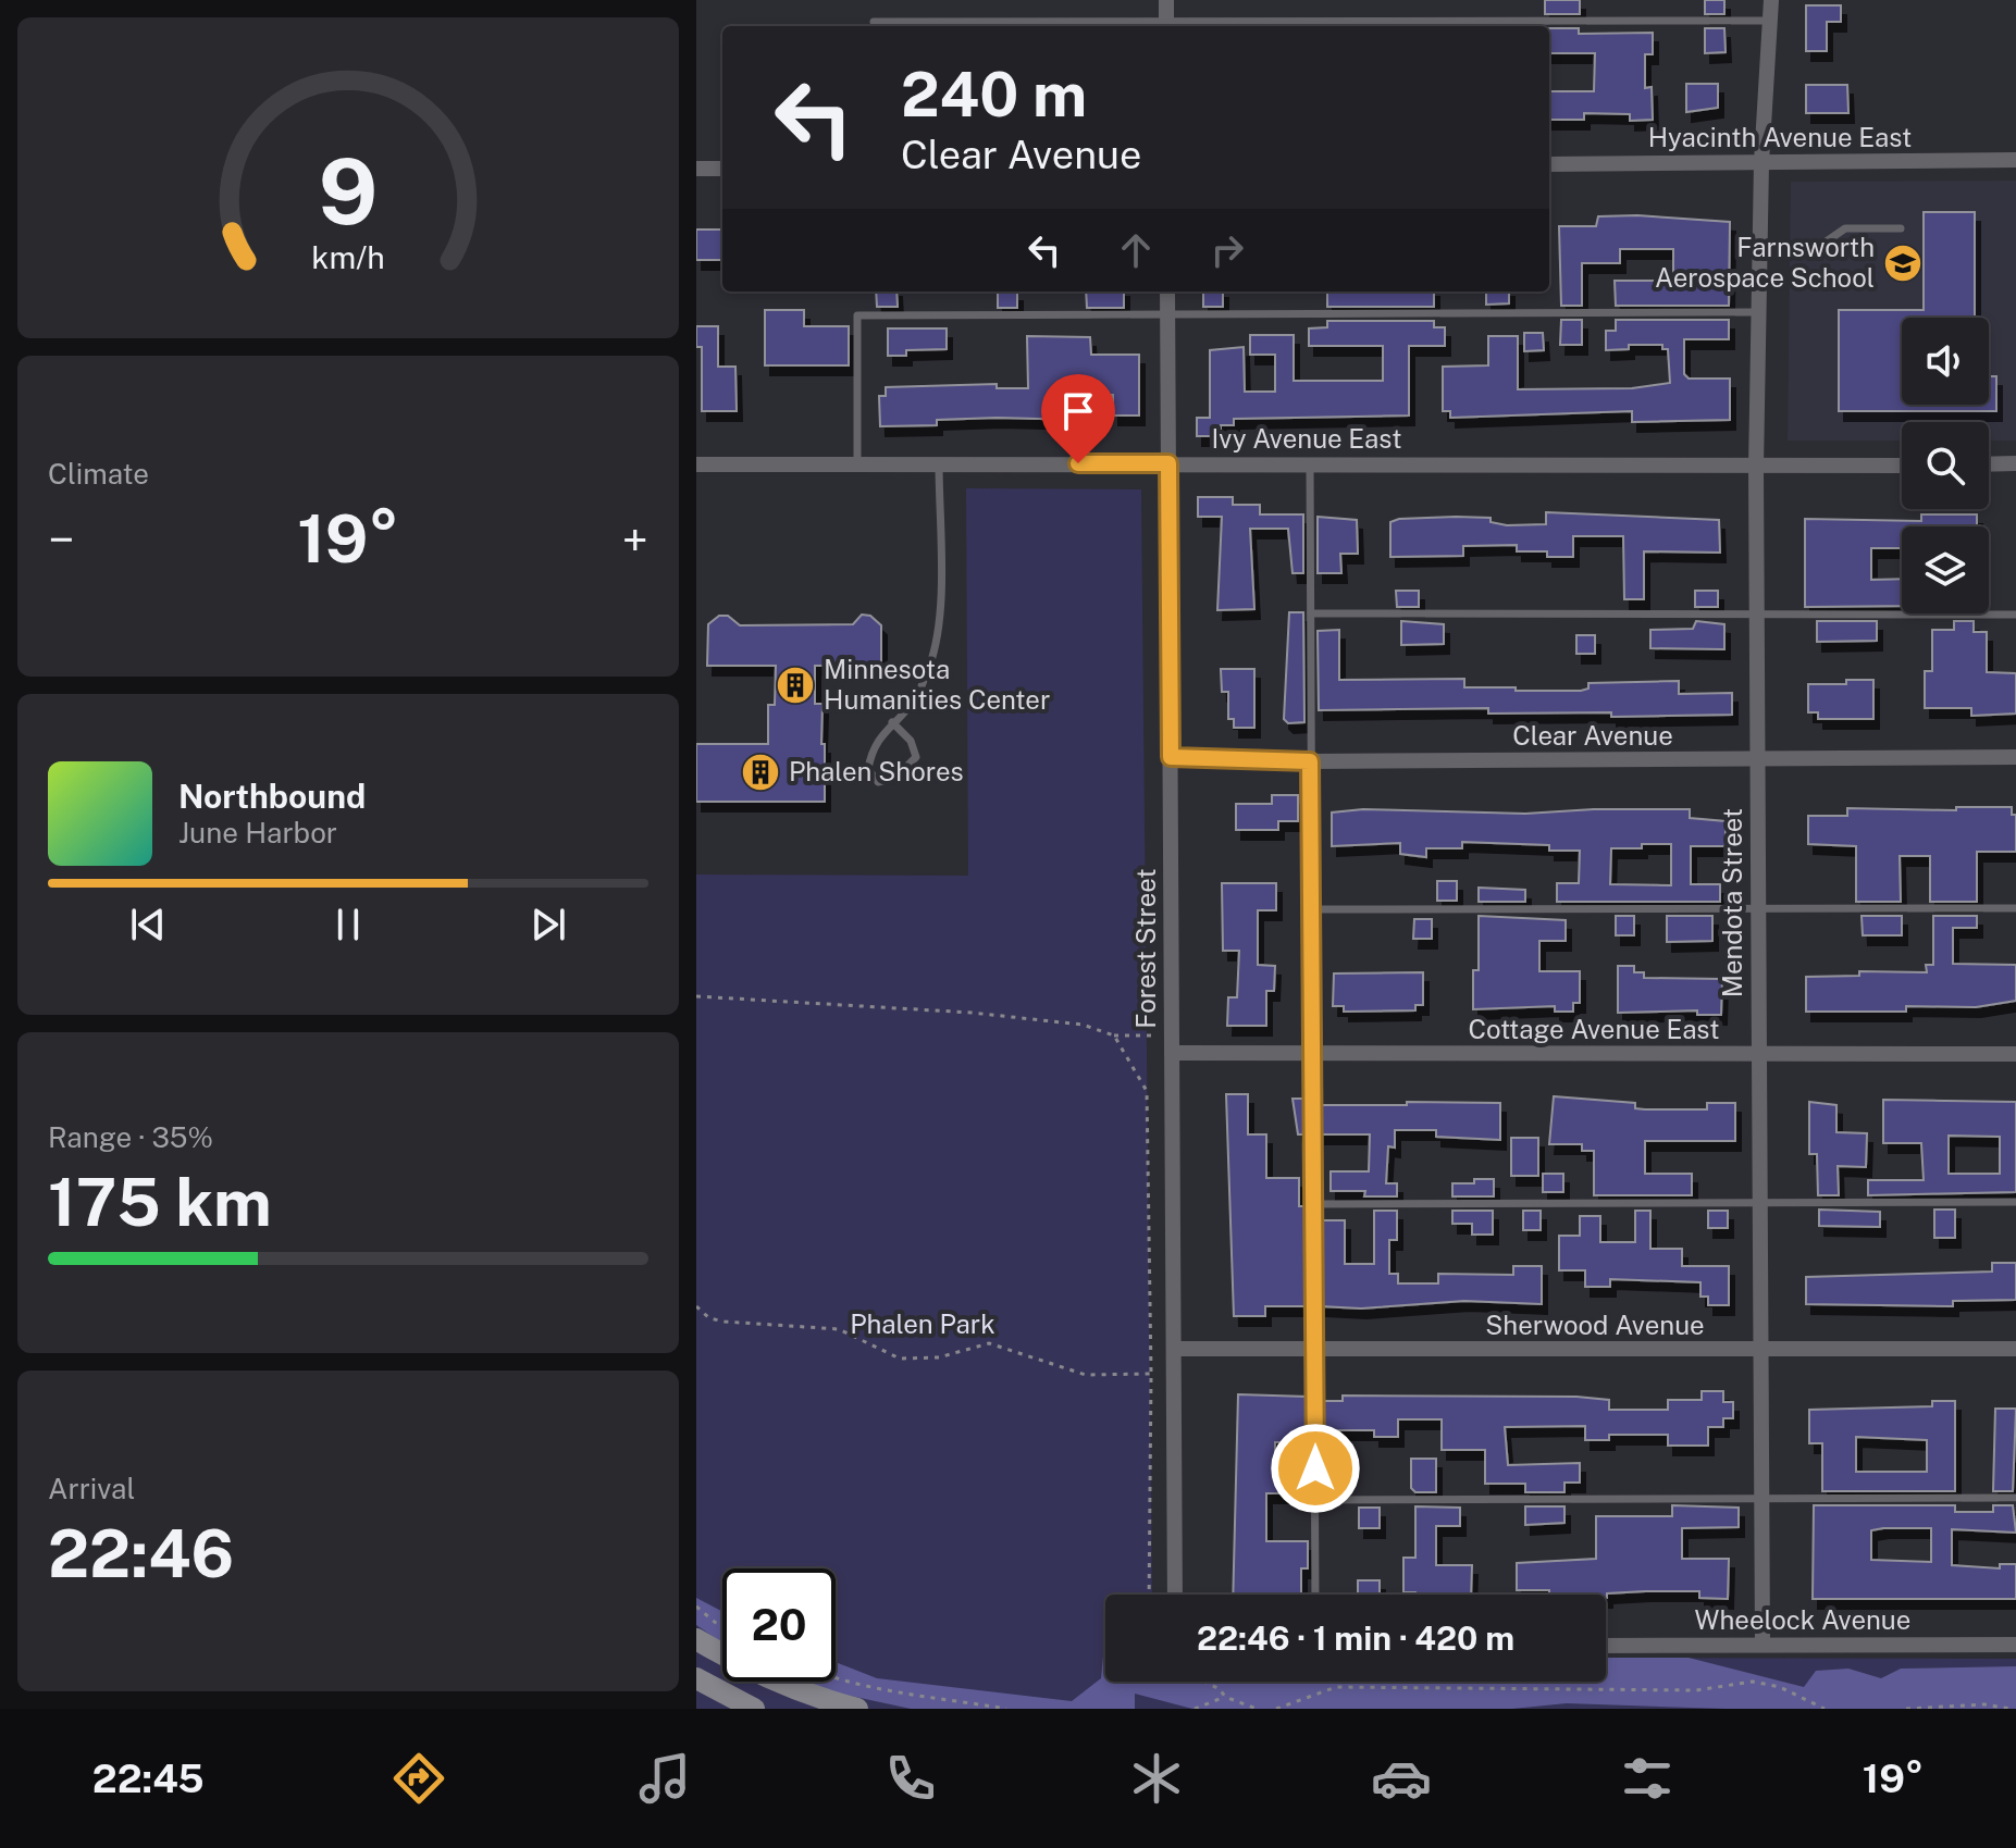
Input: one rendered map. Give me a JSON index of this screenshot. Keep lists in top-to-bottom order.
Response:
{
  "streets": {
    "street": [
      "Hyacinth Avenue East",
      "Ivy Avenue East",
      "Clear Avenue",
      "Mendota Street",
      "Forest Street",
      "Cottage Avenue East",
      "Sherwood Avenue",
      "Wheelock Avenue"
    ]
  },
  "crossings": [
    ["Hyacinth Avenue East", "Mendota Street"],
    ["Ivy Avenue East", "Mendota Street"],
    ["Ivy Avenue East", "Forest Street"],
    ["Clear Avenue", "Mendota Street"],
    ["Clear Avenue", "Forest Street"],
    ["Mendota Street", "Cottage Avenue East"],
    ["Mendota Street", "Sherwood Avenue"],
    ["Mendota Street", "Wheelock Avenue"],
    ["Forest Street", "Cottage Avenue East"],
    ["Forest Street", "Sherwood Avenue"]
  ],
  "parks": ["Phalen Park"],
  "places": {
    "school or university": ["Farnsworth Aerospace School"],
    "building": ["Minnesota Humanities Center", "Phalen Shores"]
  },
  "page": {
    "turn": ["240 m", "Clear Avenue"],
    "tile": [
      "Climate",
      ["Range · 35%", "175 km"],
      ["Arrival", "22:46"]
    ],
    "heat": ["−", "19°", "+"],
    "song": ["Northbound", "June Harbor"],
    "limit": "20",
    "trip": "22:46 · 1 min · 420 m",
    "tabs": ["22:45", "19°"],
    "gauge": ["9", "km/h"]
  }
}
